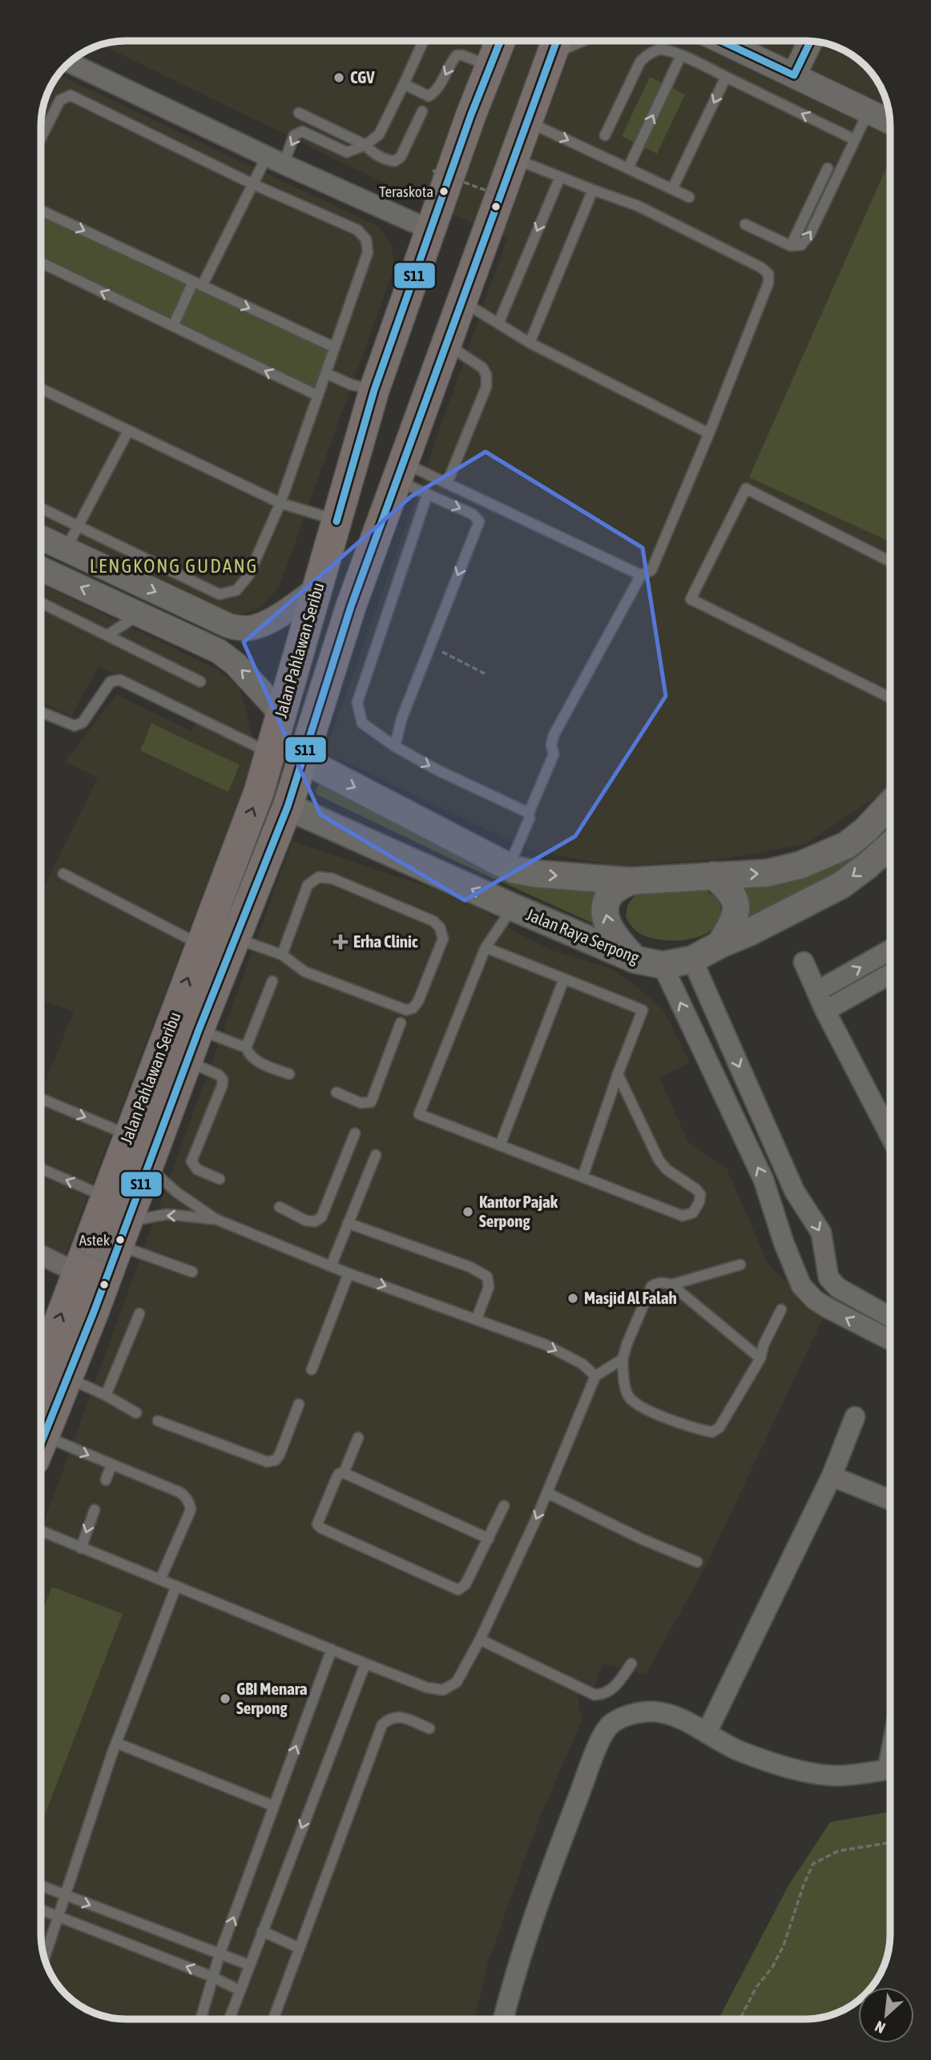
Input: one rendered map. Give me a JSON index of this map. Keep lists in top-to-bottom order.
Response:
{
  "streets": {
    "main road": ["Jalan Pahlawan Seribu", "Jalan Raya Serpong"]
  },
  "crossings": [
    ["Jalan Pahlawan Seribu", "Jalan Raya Serpong"]
  ],
  "one_way": ["Jalan Raya Serpong"],
  "districts": ["LENGKONG GUDANG"],
  "places": {
    "other": [
      "CGV",
      "Teraskota",
      "Kantor Pajak Serpong",
      "Astek",
      "Masjid Al Falah",
      "GBI Menara Serpong"
    ],
    "health": ["Erha Clinic"]
  },
  "lines": ["transit line S11"],
  "north": "bottom left"
}
